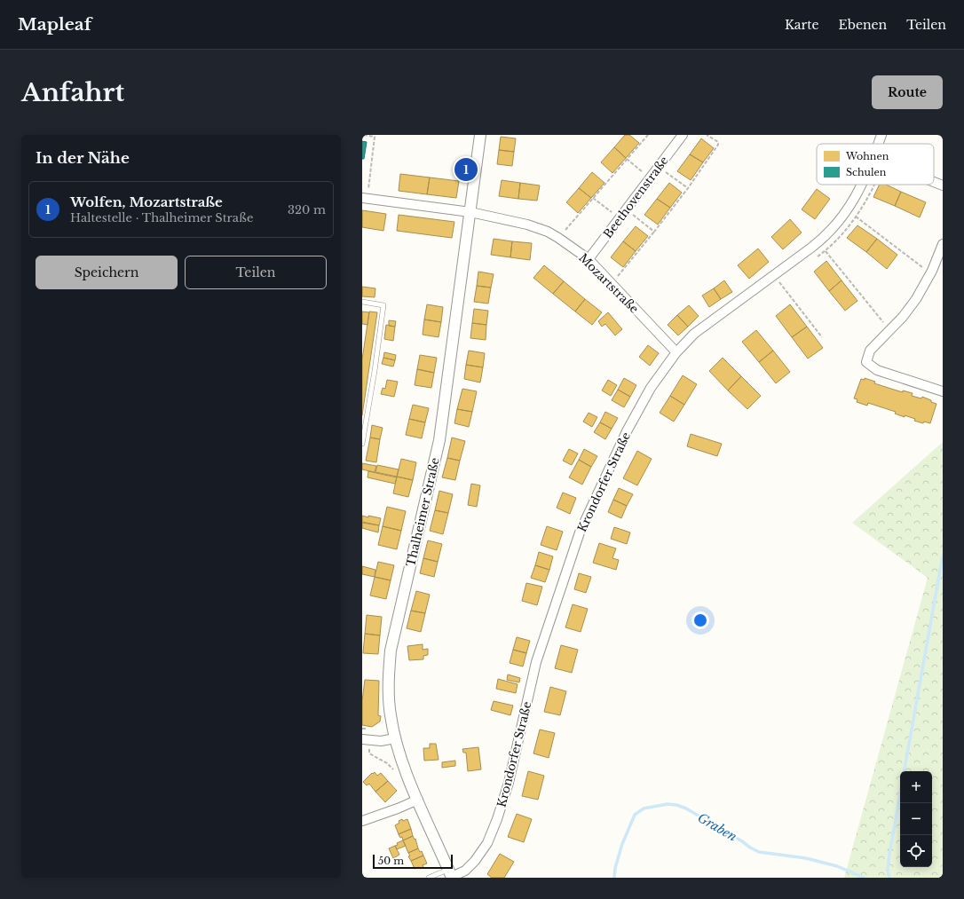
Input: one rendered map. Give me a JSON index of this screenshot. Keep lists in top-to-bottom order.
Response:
{
  "streets": {
    "street": [
      "Beethovenstraße",
      "Mozartstraße",
      "Krondorfer Straße",
      "Thalheimer Straße"
    ]
  },
  "crossings": [
    ["Beethovenstraße", "Mozartstraße"],
    ["Mozartstraße", "Krondorfer Straße"],
    ["Mozartstraße", "Thalheimer Straße"],
    ["Krondorfer Straße", "Thalheimer Straße"]
  ],
  "water": ["Graben"],
  "legend": ["Wohnen", "Schulen"],
  "scale_bar": "50 m",
  "page": {
    "header": "Mapleaf",
    "nav": ["Karte", "Ebenen", "Teilen"],
    "buttons": [
      "Route",
      ["Speichern", "Teilen"]
    ],
    "title": "Anfahrt",
    "heading": "In der Nähe",
    "pins": "1",
    "list": [
      {
        "mark": "1",
        "name": "Wolfen, Mozartstraße",
        "note": "Haltestelle · Thalheimer Straße",
        "value": "320 m"
      }
    ],
    "map_buttons": ["+", "−"],
    "scale": "50 m"
  }
}
